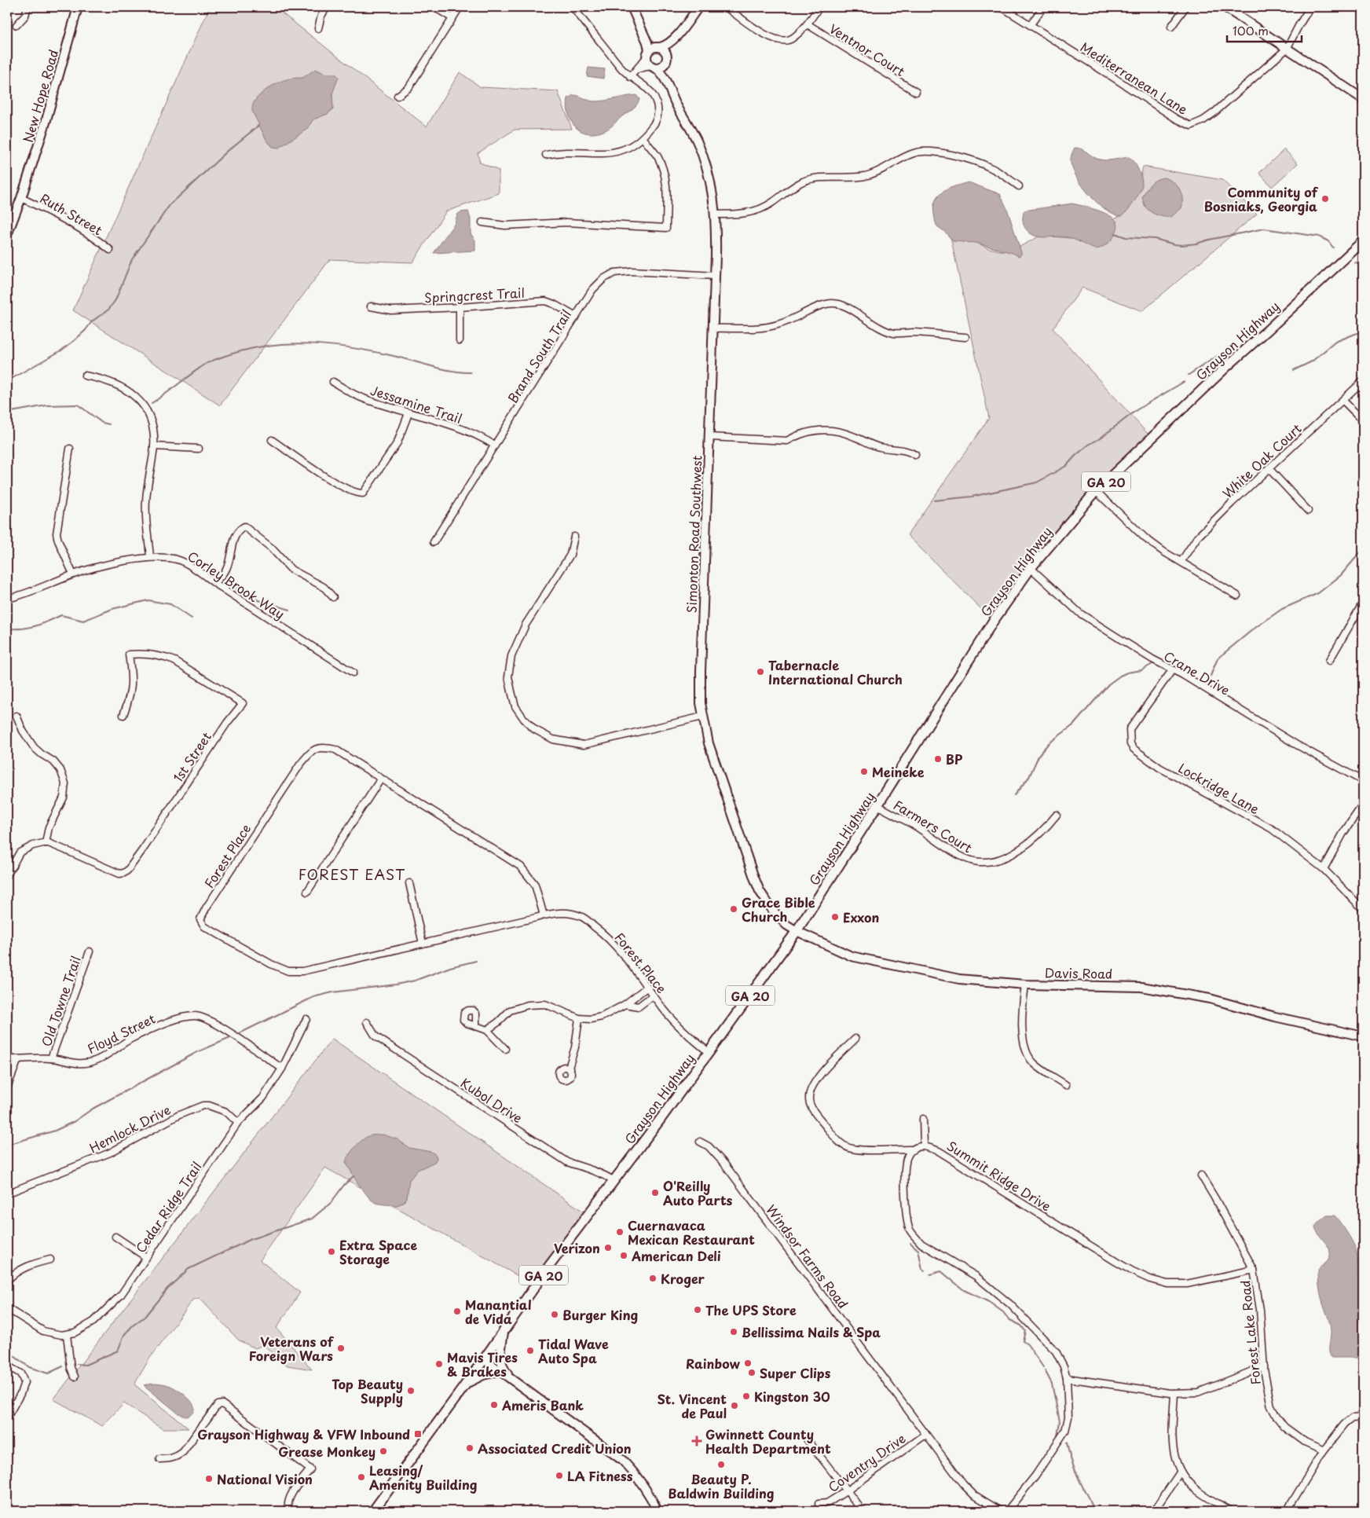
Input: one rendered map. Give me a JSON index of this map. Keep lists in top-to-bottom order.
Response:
{
  "streets": {
    "main road": ["Grayson Highway", "GA 20"],
    "street": [
      "Ventnor Court",
      "Mediterranean Lane",
      "New Hope Road",
      "Ruth Street",
      "Springcrest Trail",
      "Brand South Trail",
      "Jessamine Trail",
      "White Oak Court",
      "Simonton Road Southwest",
      "Corley Brook Way",
      "Crane Drive",
      "1st Street",
      "Lockridge Lane",
      "Farmers Court",
      "Forest Place",
      "Davis Road",
      "Old Towne Trail",
      "Floyd Street",
      "Kubol Drive",
      "Hemlock Drive",
      "Summit Ridge Drive",
      "Cedar Ridge Trail",
      "Windsor Farms Road",
      "Forest Lake Road",
      "Coventry Drive"
    ]
  },
  "crossings": [
    ["New Hope Road", "Ruth Street"],
    ["Springcrest Trail", "Brand South Trail"],
    ["Grayson Highway", "Simonton Road Southwest"],
    ["Grayson Highway", "Crane Drive"],
    ["Grayson Highway", "Farmers Court"],
    ["Grayson Highway", "Forest Place"],
    ["Grayson Highway", "Davis Road"],
    ["Grayson Highway", "Kubol Drive"],
    ["Brand South Trail", "Jessamine Trail"],
    ["Brand South Trail", "Simonton Road Southwest"],
    ["Simonton Road Southwest", "Davis Road"],
    ["Crane Drive", "Lockridge Lane"],
    ["Old Towne Trail", "Floyd Street"],
    ["Floyd Street", "Cedar Ridge Trail"],
    ["Hemlock Drive", "Cedar Ridge Trail"],
    ["Summit Ridge Drive", "Forest Lake Road"],
    ["Windsor Farms Road", "Coventry Drive"]
  ],
  "districts": ["FOREST EAST"],
  "places": {
    "other": [
      "Community of Bosniaks, Georgia",
      "Tabernacle International Church",
      "BP",
      "Meineke",
      "Grace Bible Church",
      "Exxon",
      "O'Reilly Auto Parts",
      "Cuernavaca Mexican Restaurant",
      "Verizon",
      "Extra Space Storage",
      "American Deli",
      "Kroger",
      "The UPS Store",
      "Manantial de Vida",
      "Burger King",
      "Bellissima Nails & Spa",
      "Veterans of Foreign Wars",
      "Tidal Wave Auto Spa",
      "Rainbow",
      "Mavis Tires & Brakes",
      "Super Clips",
      "Top Beauty Supply",
      "Kingston 30",
      "Ameris Bank",
      "St. Vincent de Paul",
      "Associated Credit Union",
      "Grease Monkey",
      "Beauty P. Baldwin Building",
      "LA Fitness",
      "Leasing/ Amenity Building",
      "National Vision"
    ],
    "transit": ["Grayson Highway & VFW Inbound"],
    "health": ["Gwinnett County Health Department"]
  },
  "scale_bar": "100 m"
}
